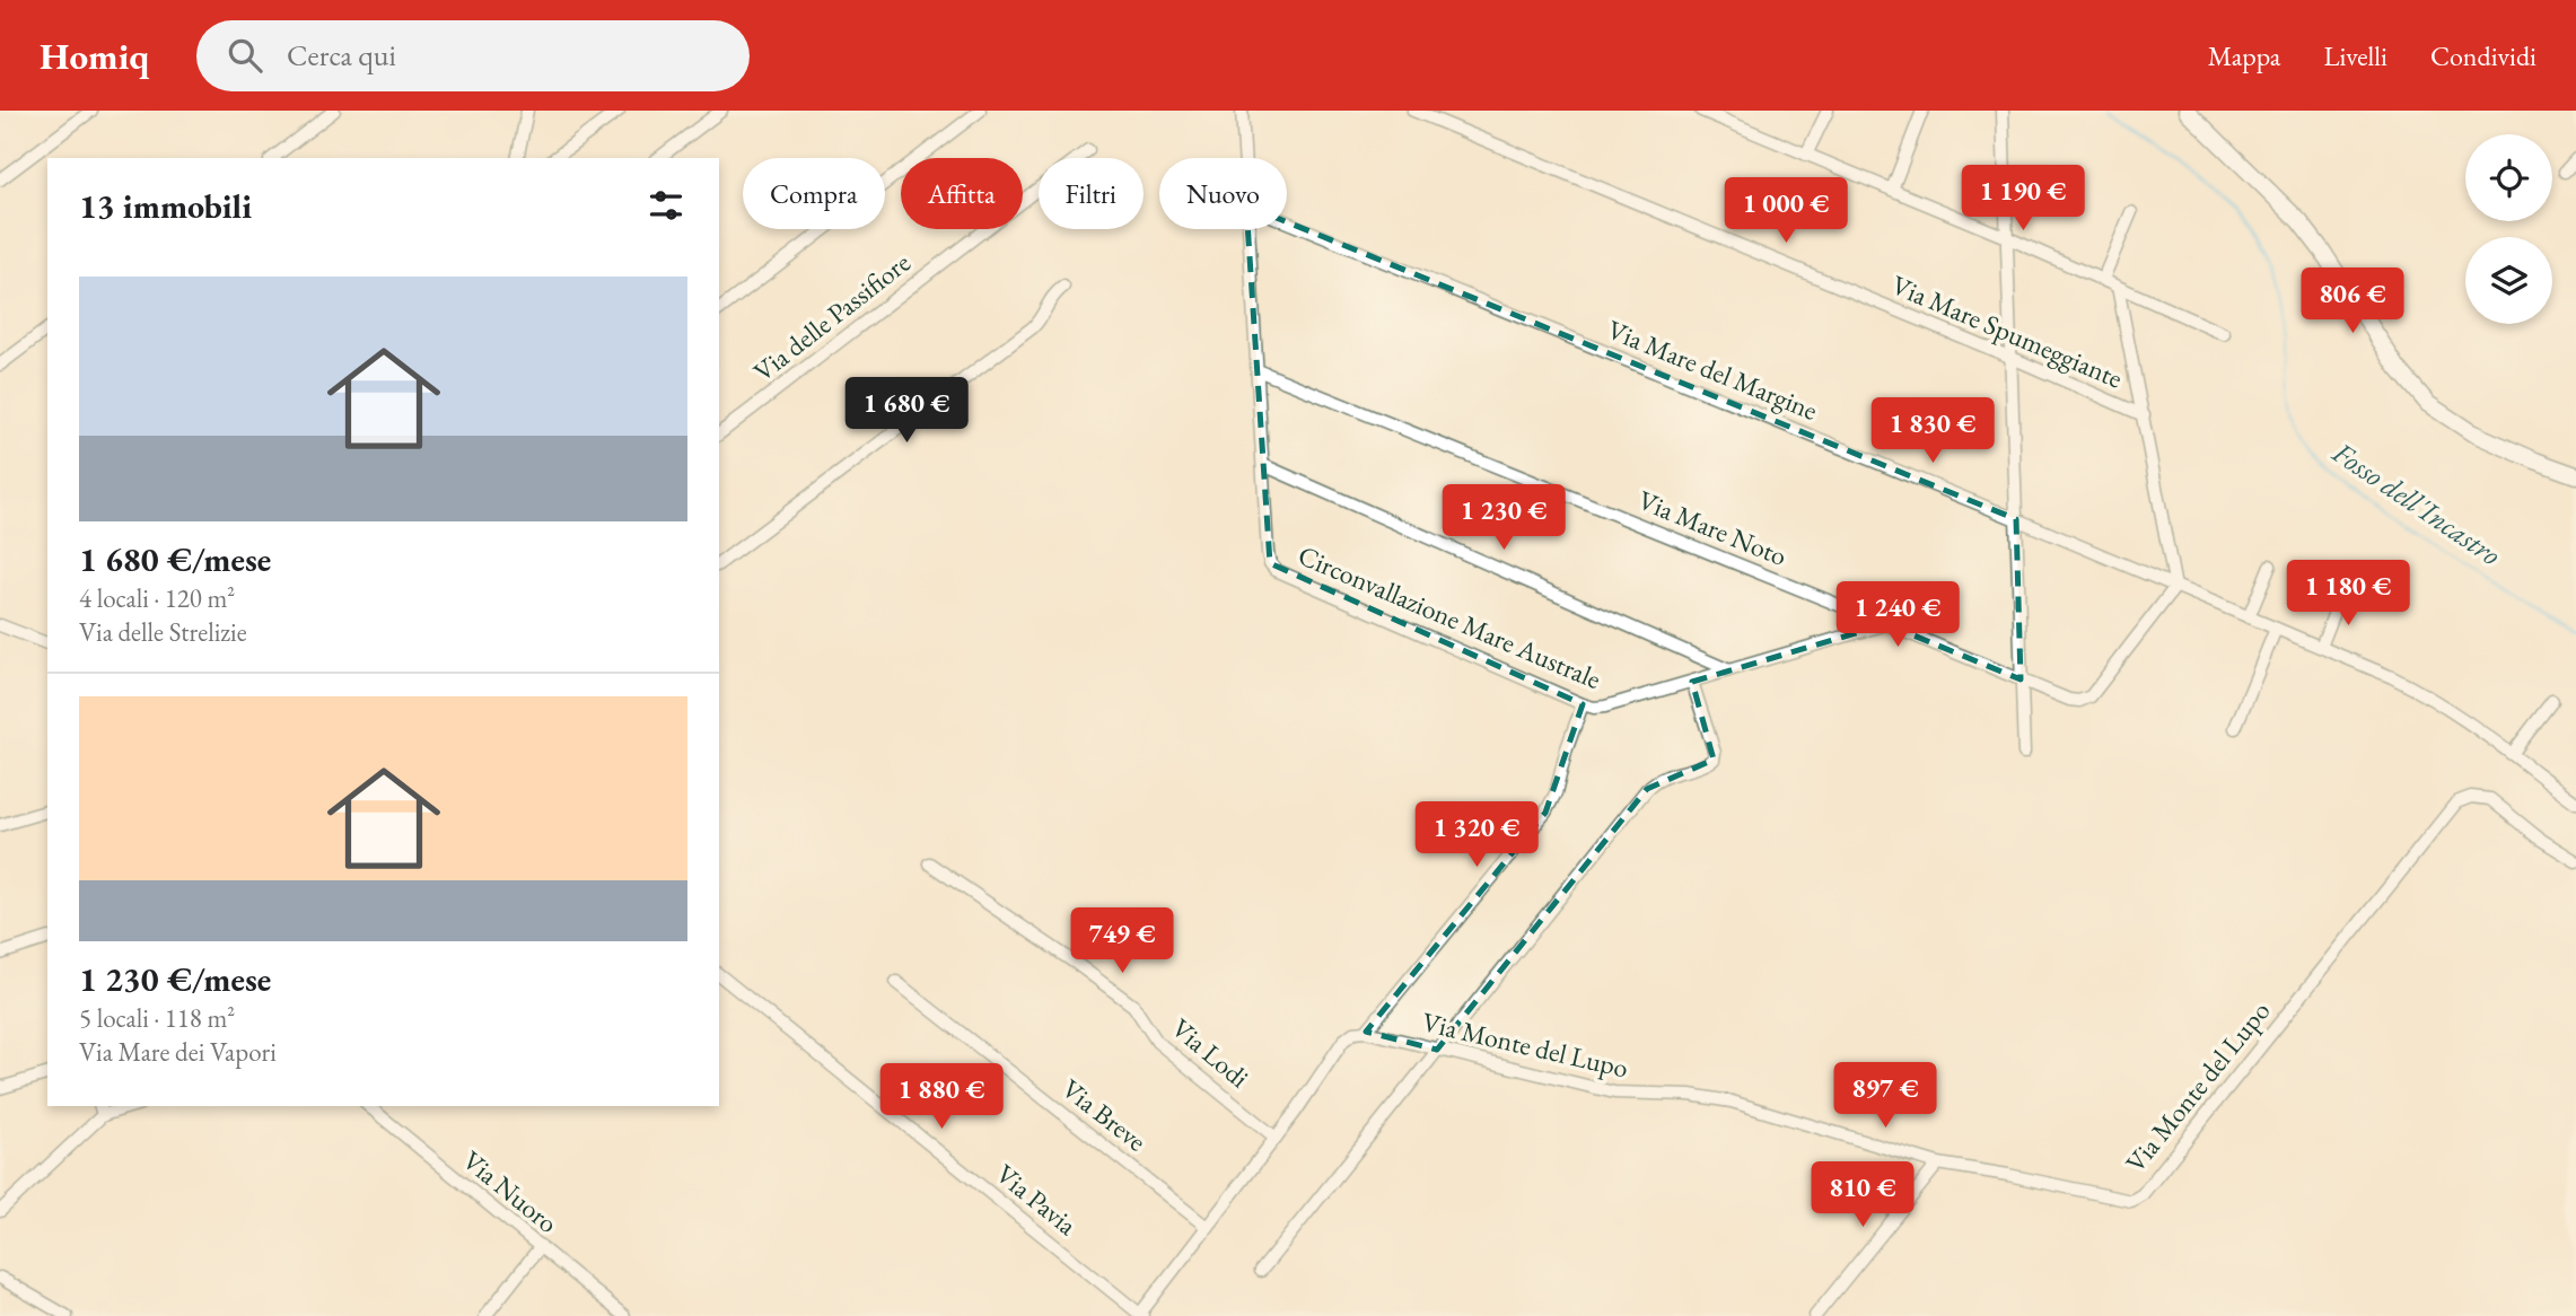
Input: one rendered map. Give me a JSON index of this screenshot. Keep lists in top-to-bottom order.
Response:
{
  "streets": {
    "street": [
      "Via delle Passifiore",
      "Via Mare Spumeggiante",
      "Via Mare del Margine",
      "Via Mare Noto",
      "Circonvallazione Mare Australe",
      "Via Monte del Lupo",
      "Via Lodi",
      "Via Breve",
      "Via Nuoro",
      "Via Pavia"
    ]
  },
  "crossings": [
    ["Via Mare Noto", "Circonvallazione Mare Australe"]
  ],
  "water": ["Fosso dell'Incastro"],
  "page": {
    "header": "Homiq",
    "search": "Cerca qui",
    "nav": ["Mappa", "Livelli", "Condividi"],
    "chip": [
      "Compra",
      "Affitta",
      "Filtri",
      "Nuovo"
    ],
    "heading": "13 immobili",
    "price": [
      "1 190 €",
      "1 000 €",
      "806 €",
      "1 680 €",
      "1 830 €",
      "1 230 €",
      "1 180 €",
      "1 240 €",
      "1 320 €",
      "749 €",
      "897 €",
      "1 880 €",
      "810 €"
    ],
    "list": [
      {
        "name": "1 680 €/mese",
        "note": "4 locali · 120 m² · Via delle Strelizie"
      },
      {
        "name": "1 230 €/mese",
        "note": "5 locali · 118 m² · Via Mare dei Vapori"
      }
    ]
  }
}
